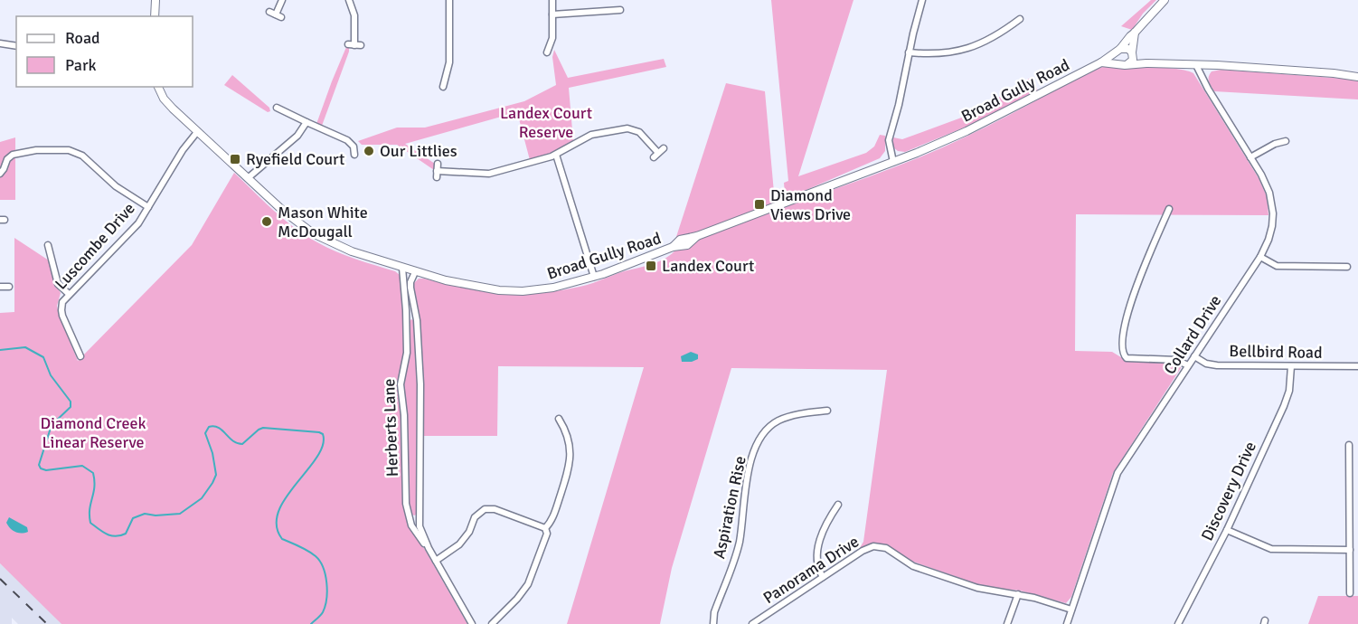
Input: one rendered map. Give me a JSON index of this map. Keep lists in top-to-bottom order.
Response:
{
  "streets": {
    "street": [
      "Broad Gully Road",
      "Luscombe Drive",
      "Collard Drive",
      "Bellbird Road",
      "Herberts Lane",
      "Discovery Drive",
      "Aspiration Rise",
      "Panorama Drive"
    ]
  },
  "crossings": [
    ["Broad Gully Road", "Luscombe Drive"],
    ["Broad Gully Road", "Herberts Lane"],
    ["Collard Drive", "Bellbird Road"],
    ["Collard Drive", "Panorama Drive"],
    ["Bellbird Road", "Discovery Drive"]
  ],
  "parks": ["Landex Court Reserve", "Diamond Creek Linear Reserve"],
  "places": {
    "other": ["Our Littlies", "Mason White McDougall"],
    "transit": ["Ryefield Court", "Diamond Views Drive", "Landex Court"]
  },
  "legend": ["Road", "Park"]
}
